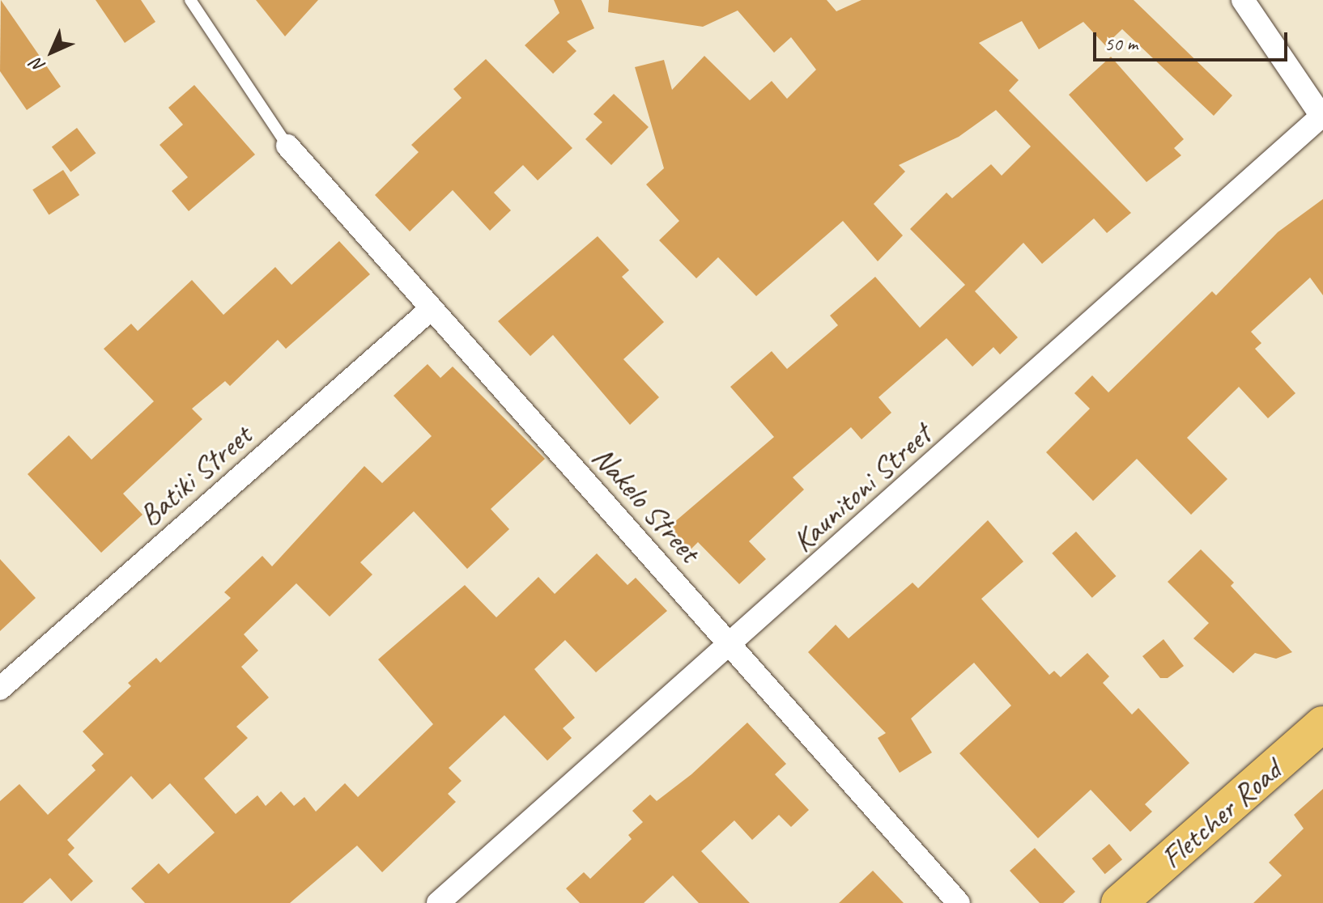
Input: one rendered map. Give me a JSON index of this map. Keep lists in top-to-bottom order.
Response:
{
  "streets": {
    "main road": ["Fletcher Road"],
    "street": ["Batiki Street", "Kaunitoni Street", "Nakelo Street"]
  },
  "crossings": [
    ["Batiki Street", "Nakelo Street"],
    ["Kaunitoni Street", "Nakelo Street"]
  ],
  "scale_bar": "50 m",
  "north": "bottom left"
}
